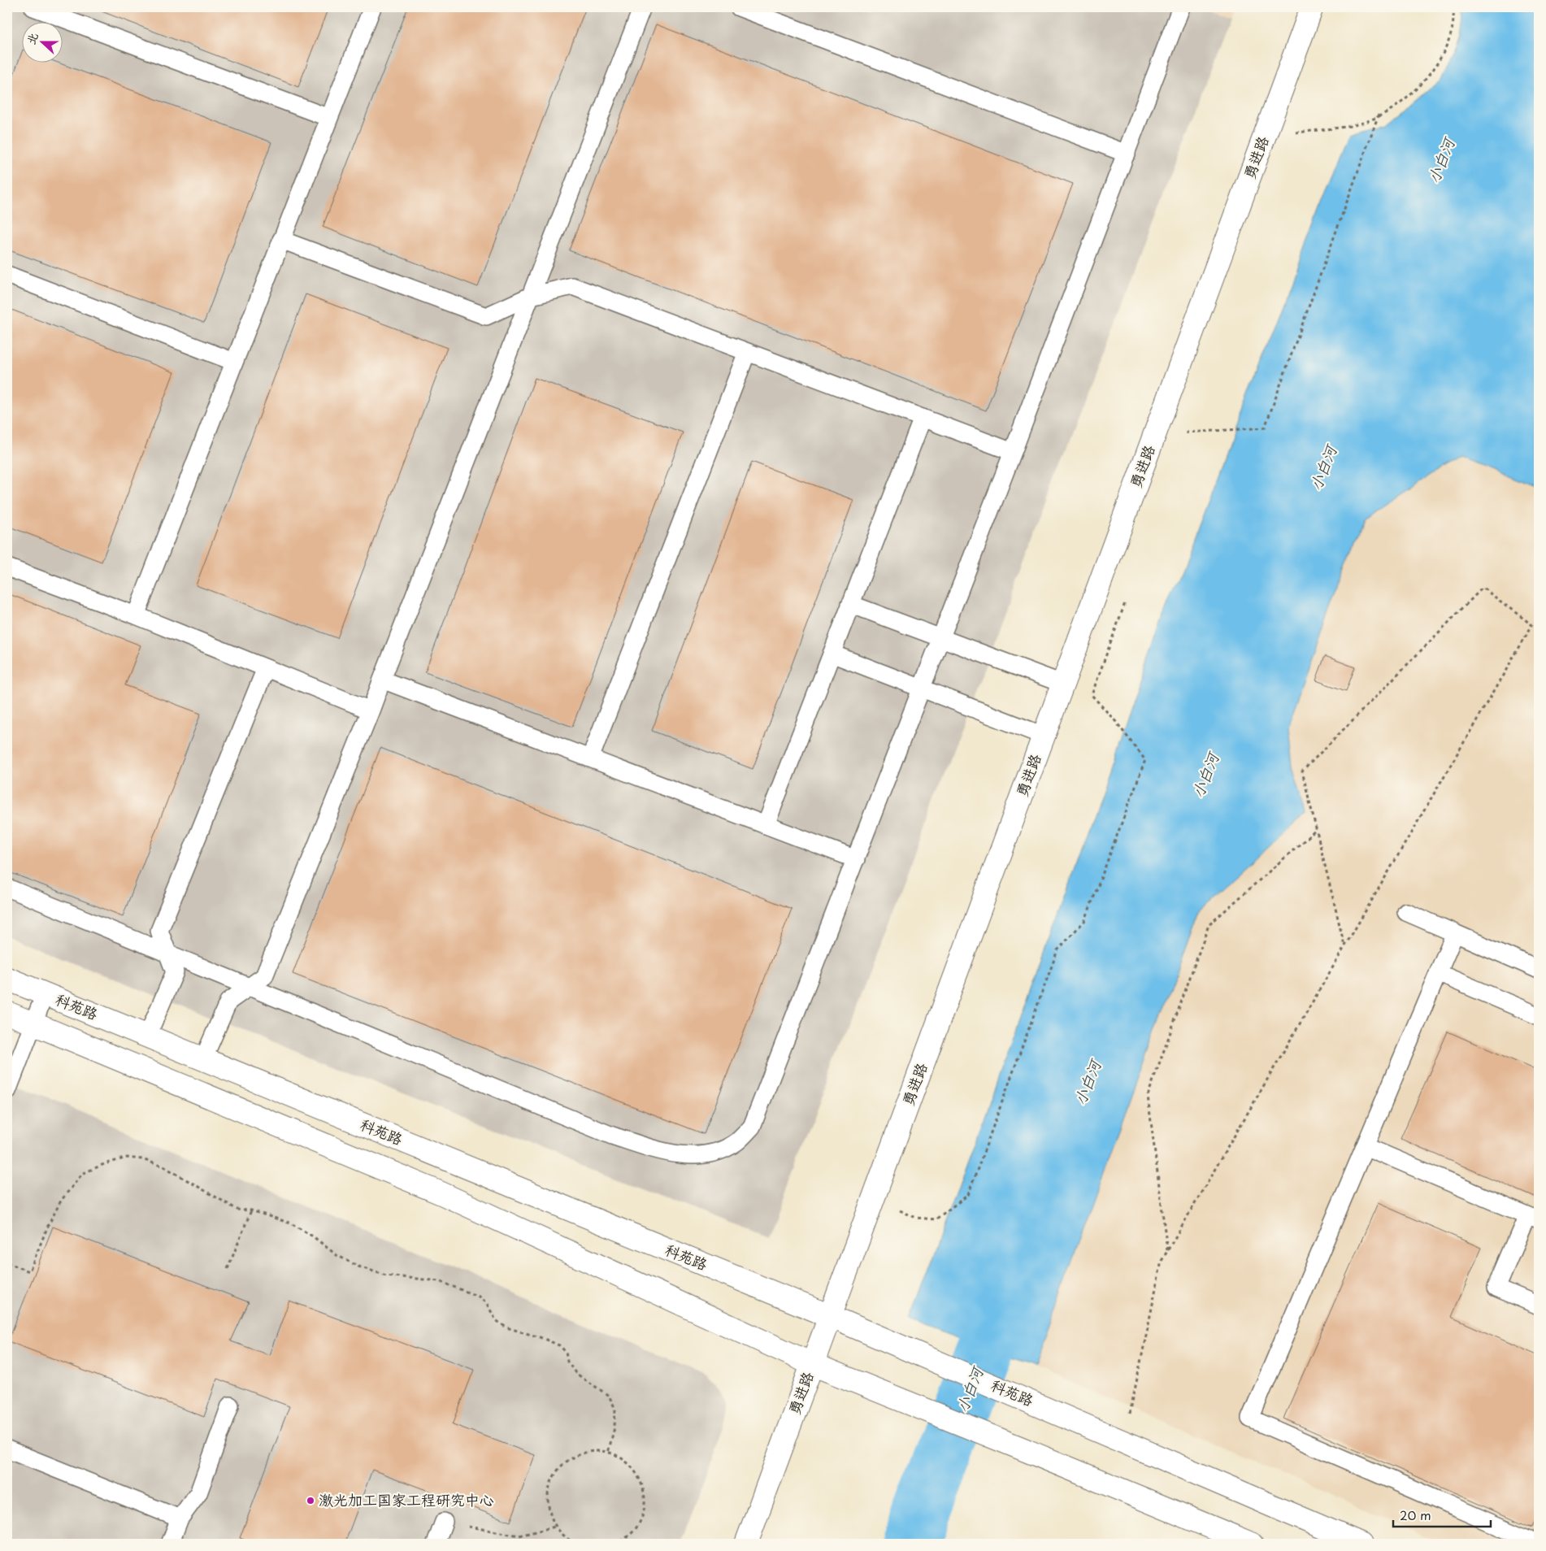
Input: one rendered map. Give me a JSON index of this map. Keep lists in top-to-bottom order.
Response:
{
  "streets": {
    "street": ["勇进路", "科苑路"]
  },
  "crossings": [
    ["勇进路", "科苑路"]
  ],
  "water": ["小白河"],
  "places": ["激光加工国家工程研究中心"],
  "scale_bar": "20 m",
  "north": "left"
}
